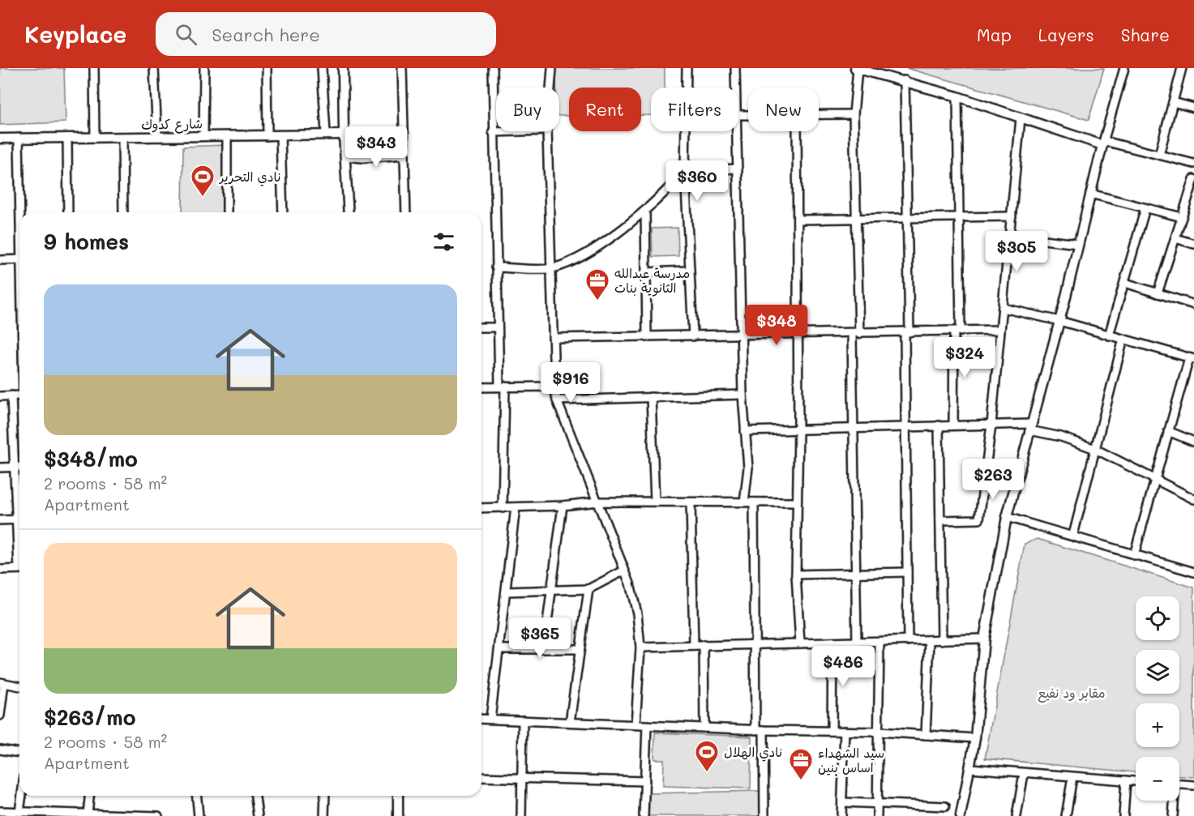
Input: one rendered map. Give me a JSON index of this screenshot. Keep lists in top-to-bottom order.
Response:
{
  "streets": {
    "street": ["شارع كدوك"]
  },
  "parks": ["مقابر ود نفيع"],
  "places": {
    "sports": ["نادي التحرير", "نادي الهلال"],
    "office": ["مدرسة عبدالله الثانوية بنات", "سيد الشهداء اساس بنين"]
  },
  "page": {
    "header": "Keyplace",
    "search": "Search here",
    "nav": ["Map", "Layers", "Share"],
    "chip": [
      "Buy",
      "Rent",
      "Filters",
      "New"
    ],
    "price": [
      "$343",
      "$360",
      "$305",
      "$348",
      "$324",
      "$916",
      "$263",
      "$365",
      "$486"
    ],
    "heading": "9 homes",
    "list": [
      {
        "name": "$348/mo",
        "note": "2 rooms · 58 m² · Apartment"
      },
      {
        "name": "$263/mo",
        "note": "2 rooms · 58 m² · Apartment"
      }
    ],
    "map_buttons": ["+", "−"]
  }
}
